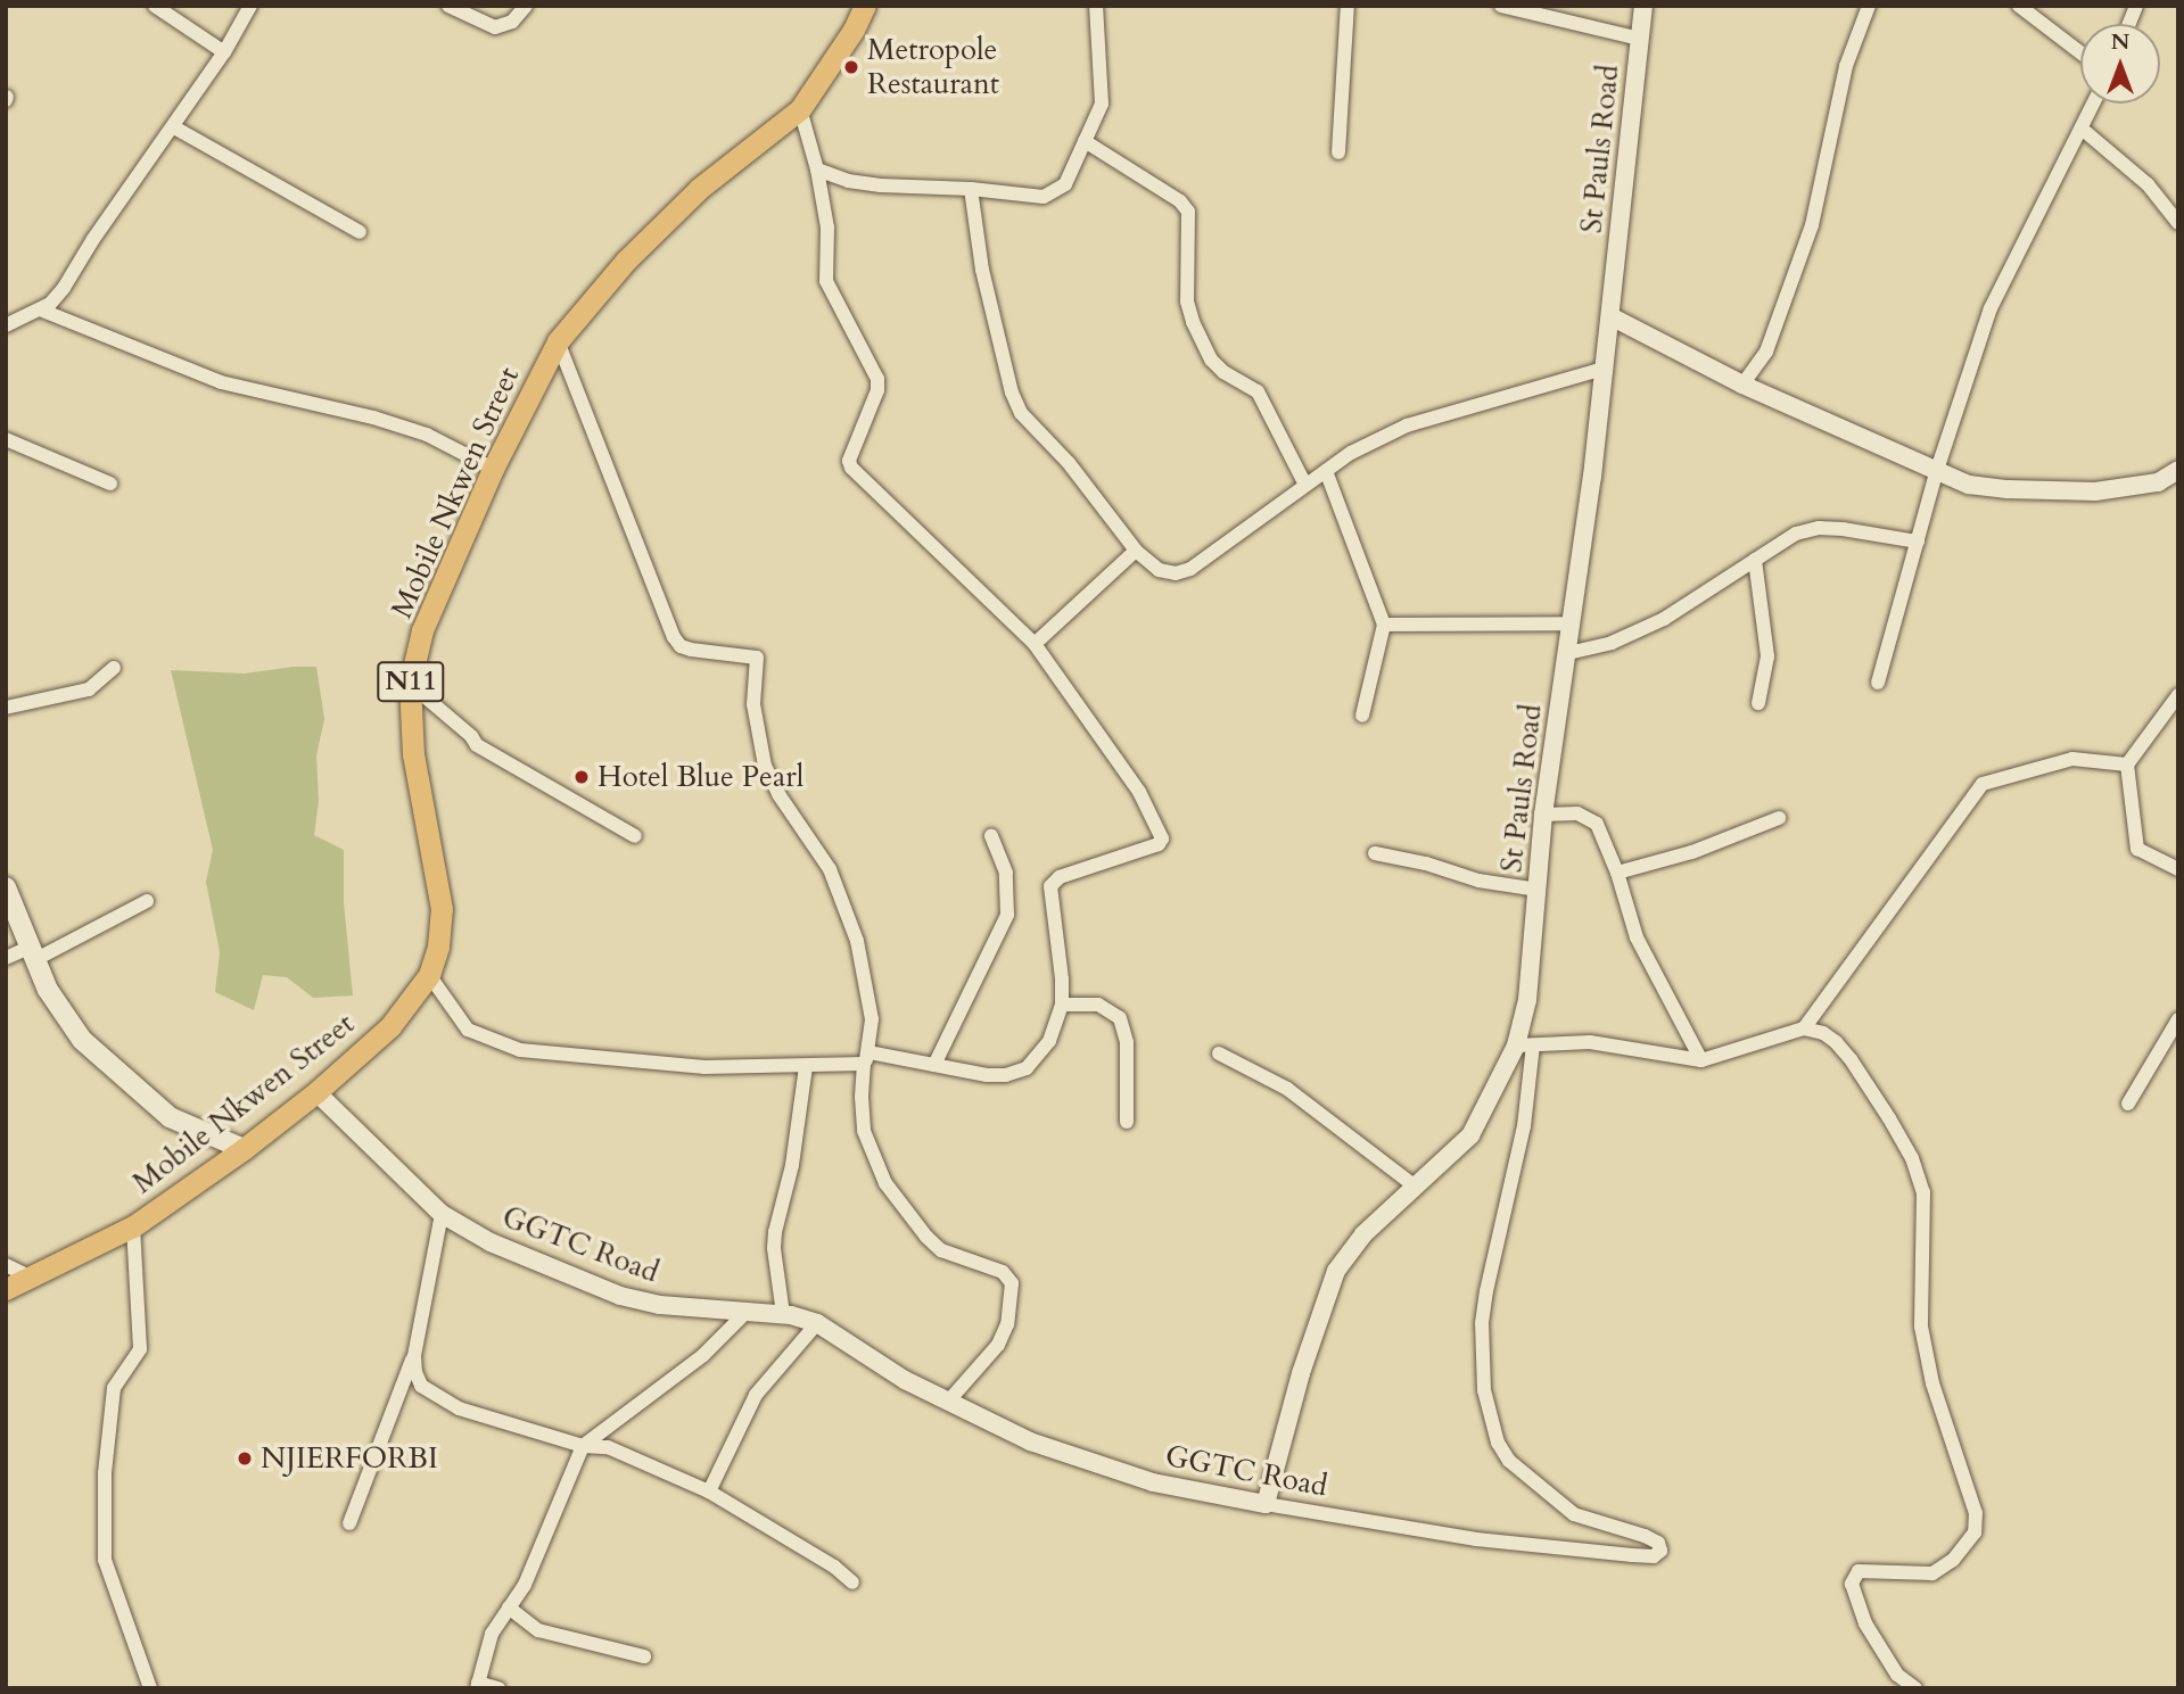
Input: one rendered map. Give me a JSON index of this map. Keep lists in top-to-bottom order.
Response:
{
  "streets": {
    "highway": ["Mobile Nkwen Street", "N11"],
    "street": ["St Pauls Road", "GGTC Road"]
  },
  "crossings": [
    ["St Pauls Road", "GGTC Road"],
    ["Mobile Nkwen Street", "GGTC Road"]
  ],
  "places": ["Metropole Restaurant", "Hotel Blue Pearl", "NJIERFORBI"],
  "north": "top"
}
